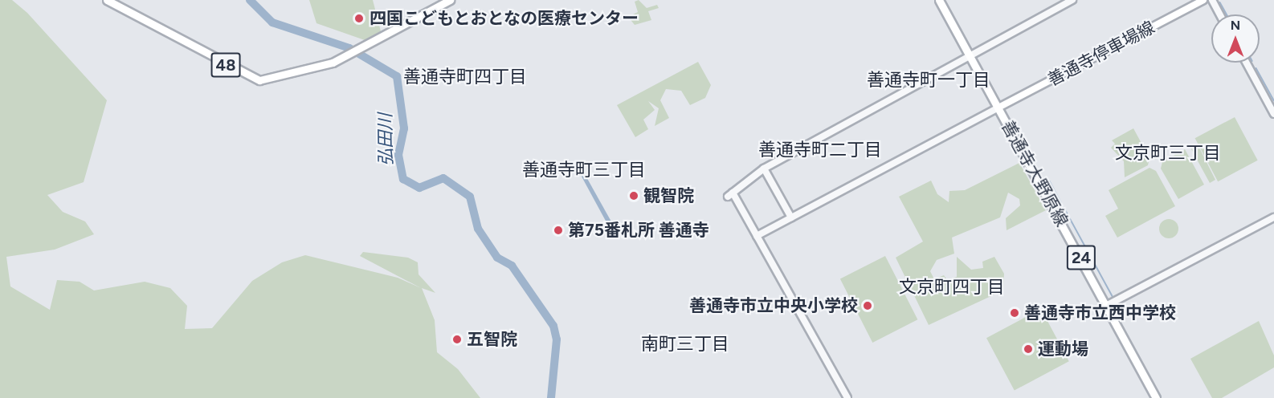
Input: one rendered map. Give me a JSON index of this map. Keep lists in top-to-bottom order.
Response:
{
  "streets": {
    "main road": [
      "善通寺停車場線",
      "48",
      "善通寺大野原線",
      "24"
    ]
  },
  "crossings": [
    ["善通寺停車場線", "善通寺大野原線"]
  ],
  "districts": [
    "善通寺町四丁目",
    "善通寺町一丁目",
    "善通寺町二丁目",
    "文京町三丁目",
    "善通寺町三丁目",
    "文京町四丁目",
    "南町三丁目"
  ],
  "water": ["弘田川"],
  "places": [
    "四国こどもとおとなの医療センター",
    "観智院",
    "第75番札所 善通寺",
    "善通寺市立中央小学校",
    "善通寺市立西中学校",
    "五智院",
    "運動場"
  ],
  "north": "top"
}
